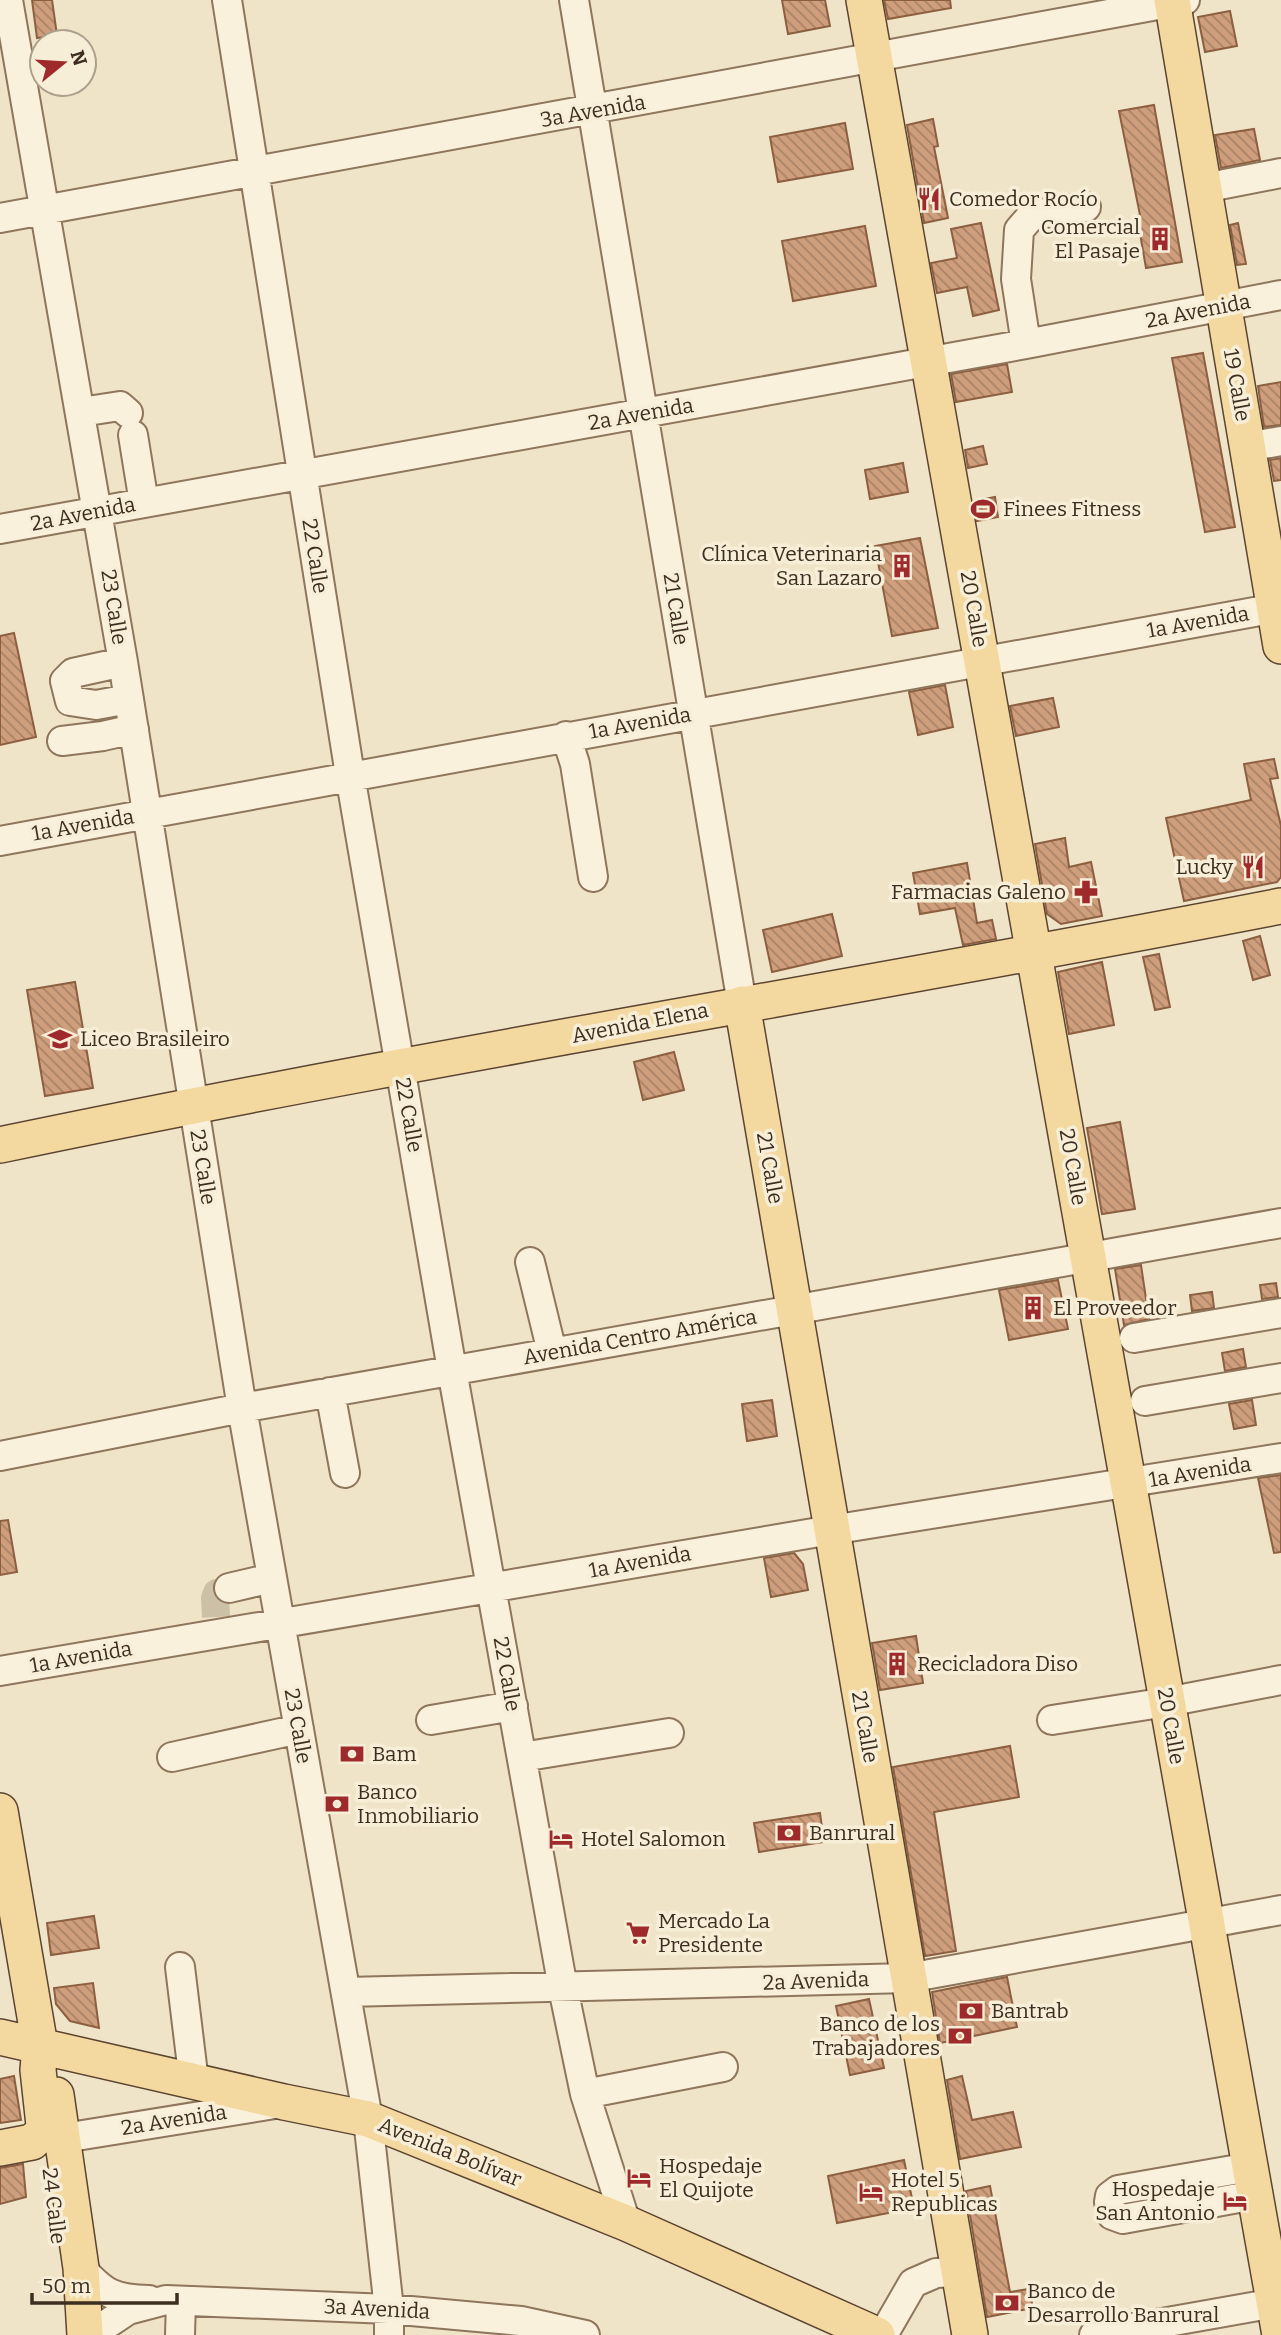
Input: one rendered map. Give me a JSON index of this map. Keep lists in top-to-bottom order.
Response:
{
  "streets": {
    "main road": [
      "19 Calle",
      "21 Calle",
      "20 Calle",
      "Avenida Elena",
      "Avenida Bolívar",
      "24 Calle"
    ],
    "street": [
      "3a Avenida",
      "2a Avenida",
      "22 Calle",
      "23 Calle",
      "1a Avenida",
      "Avenida Centro América"
    ]
  },
  "crossings": [
    ["3a Avenida", "19 Calle"],
    ["3a Avenida", "22 Calle"],
    ["3a Avenida", "23 Calle"],
    ["3a Avenida", "21 Calle"],
    ["3a Avenida", "20 Calle"],
    ["3a Avenida", "24 Calle"],
    ["2a Avenida", "19 Calle"],
    ["2a Avenida", "22 Calle"],
    ["2a Avenida", "23 Calle"],
    ["2a Avenida", "21 Calle"],
    ["2a Avenida", "20 Calle"],
    ["2a Avenida", "Avenida Bolívar"],
    ["2a Avenida", "24 Calle"],
    ["19 Calle", "1a Avenida"],
    ["22 Calle", "1a Avenida"],
    ["22 Calle", "Avenida Elena"],
    ["22 Calle", "Avenida Centro América"],
    ["22 Calle", "Avenida Bolívar"],
    ["23 Calle", "1a Avenida"],
    ["23 Calle", "Avenida Elena"],
    ["23 Calle", "Avenida Centro América"],
    ["23 Calle", "Avenida Bolívar"],
    ["21 Calle", "1a Avenida"],
    ["21 Calle", "Avenida Elena"],
    ["21 Calle", "Avenida Centro América"],
    ["20 Calle", "1a Avenida"],
    ["20 Calle", "Avenida Elena"],
    ["20 Calle", "Avenida Centro América"],
    ["Avenida Bolívar", "24 Calle"]
  ],
  "places": {
    "restaurant": ["Comedor Rocío", "Lucky"],
    "building": [
      "Comercial El Pasaje",
      "Clínica Veterinaria San Lazaro",
      "El Proveedor",
      "Recicladora Diso"
    ],
    "sports": ["Finees Fitness"],
    "pharmacy": ["Farmacias Galeno"],
    "school or university": ["Liceo Brasileiro"],
    "bank": [
      "Bam",
      "Banco Inmobiliario",
      "Banrural",
      "Bantrab",
      "Banco de los Trabajadores",
      "Banco de Desarrollo Banrural"
    ],
    "hotel": [
      "Hotel Salomon",
      "Hospedaje El Quijote",
      "Hotel 5 Republicas",
      "Hospedaje San Antonio"
    ],
    "supermarket": ["Mercado La Presidente"]
  },
  "scale_bar": "50 m",
  "north": "right"
}
